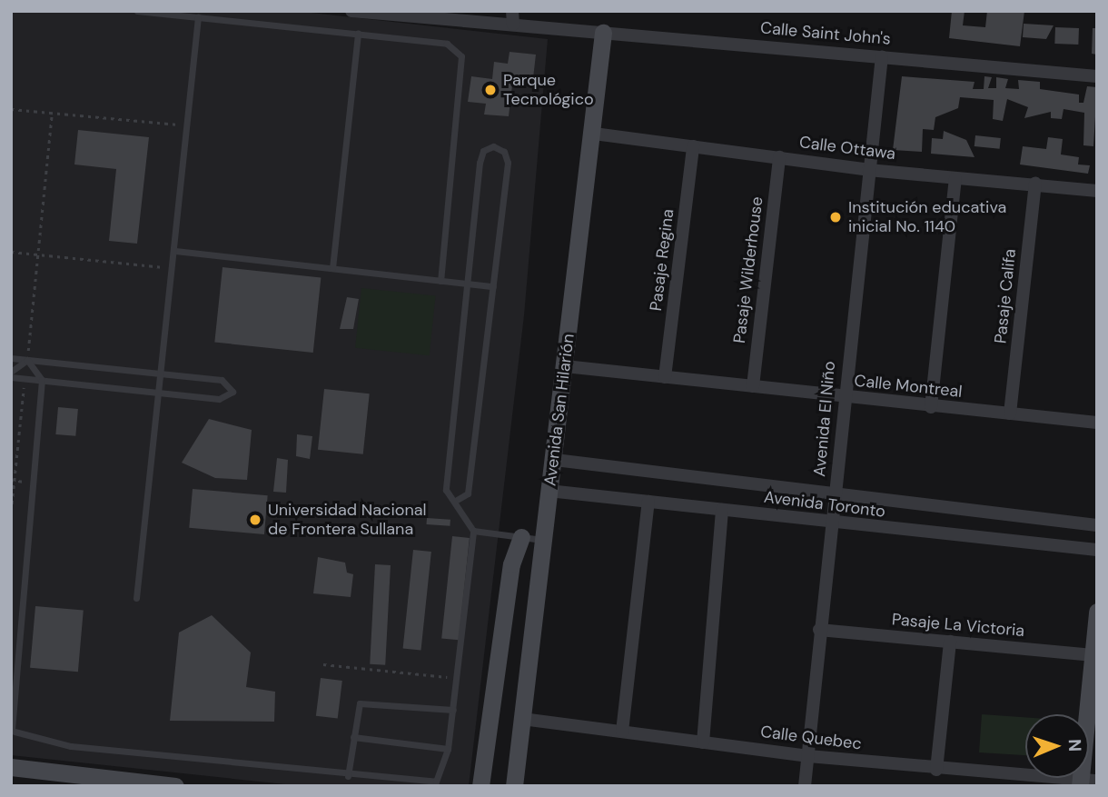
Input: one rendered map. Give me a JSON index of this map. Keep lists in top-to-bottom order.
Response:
{
  "streets": {
    "street": [
      "Calle Saint John's",
      "Calle Ottawa",
      "Pasaje Regina",
      "Pasaje Wilderhouse",
      "Pasaje Califa",
      "Calle Montreal",
      "Avenida San Hilarión",
      "Avenida El Niño",
      "Avenida Toronto",
      "Pasaje La Victoria",
      "Calle Quebec"
    ]
  },
  "crossings": [
    ["Calle Saint John's", "Avenida San Hilarión"],
    ["Calle Saint John's", "Avenida El Niño"],
    ["Calle Ottawa", "Pasaje Regina"],
    ["Calle Ottawa", "Pasaje Wilderhouse"],
    ["Calle Ottawa", "Pasaje Califa"],
    ["Calle Ottawa", "Avenida San Hilarión"],
    ["Calle Ottawa", "Avenida El Niño"],
    ["Pasaje Regina", "Calle Montreal"],
    ["Pasaje Wilderhouse", "Calle Montreal"],
    ["Pasaje Califa", "Calle Montreal"],
    ["Calle Montreal", "Avenida San Hilarión"],
    ["Calle Montreal", "Avenida El Niño"],
    ["Avenida San Hilarión", "Avenida Toronto"],
    ["Avenida San Hilarión", "Calle Quebec"],
    ["Avenida El Niño", "Avenida Toronto"],
    ["Avenida El Niño", "Pasaje La Victoria"],
    ["Avenida El Niño", "Calle Quebec"]
  ],
  "places": ["Parque Tecnológico", "Institución educativa inicial No. 1140", "Universidad Nacional de Frontera Sullana"],
  "north": "right"
}
